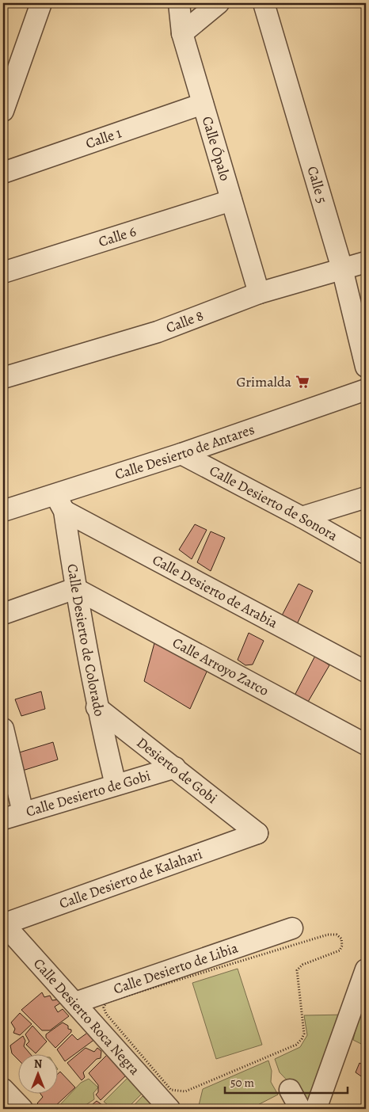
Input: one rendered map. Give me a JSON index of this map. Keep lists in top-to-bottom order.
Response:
{
  "streets": {
    "street": [
      "Calle 1",
      "Calle Ópalo",
      "Calle 5",
      "Calle 6",
      "Calle 8",
      "Calle Desierto de Antares",
      "Calle Desierto de Sonora",
      "Calle Desierto de Arabia",
      "Calle Desierto de Colorado",
      "Calle Arroyo Zarco",
      "Desierto de Gobi",
      "Calle Desierto de Gobi",
      "Calle Desierto de Kalahari",
      "Calle Desierto de Libia",
      "Calle Desierto Roca Negra"
    ]
  },
  "crossings": [
    ["Calle 1", "Calle Ópalo"],
    ["Calle Ópalo", "Calle 6"],
    ["Calle Ópalo", "Calle 8"],
    ["Calle 5", "Calle 8"],
    ["Calle Desierto de Antares", "Calle Desierto de Sonora"],
    ["Calle Desierto de Antares", "Calle Desierto de Arabia"],
    ["Calle Desierto de Antares", "Calle Desierto de Colorado"],
    ["Calle Desierto de Arabia", "Calle Desierto de Colorado"],
    ["Calle Desierto de Colorado", "Calle Arroyo Zarco"],
    ["Calle Desierto de Colorado", "Desierto de Gobi"],
    ["Calle Desierto de Colorado", "Calle Desierto de Gobi"],
    ["Desierto de Gobi", "Calle Desierto de Gobi"],
    ["Desierto de Gobi", "Calle Desierto de Kalahari"],
    ["Calle Desierto de Kalahari", "Calle Desierto Roca Negra"],
    ["Calle Desierto de Libia", "Calle Desierto Roca Negra"]
  ],
  "places": {
    "supermarket": ["Grimalda"]
  },
  "scale_bar": "50 m",
  "north": "top"
}
